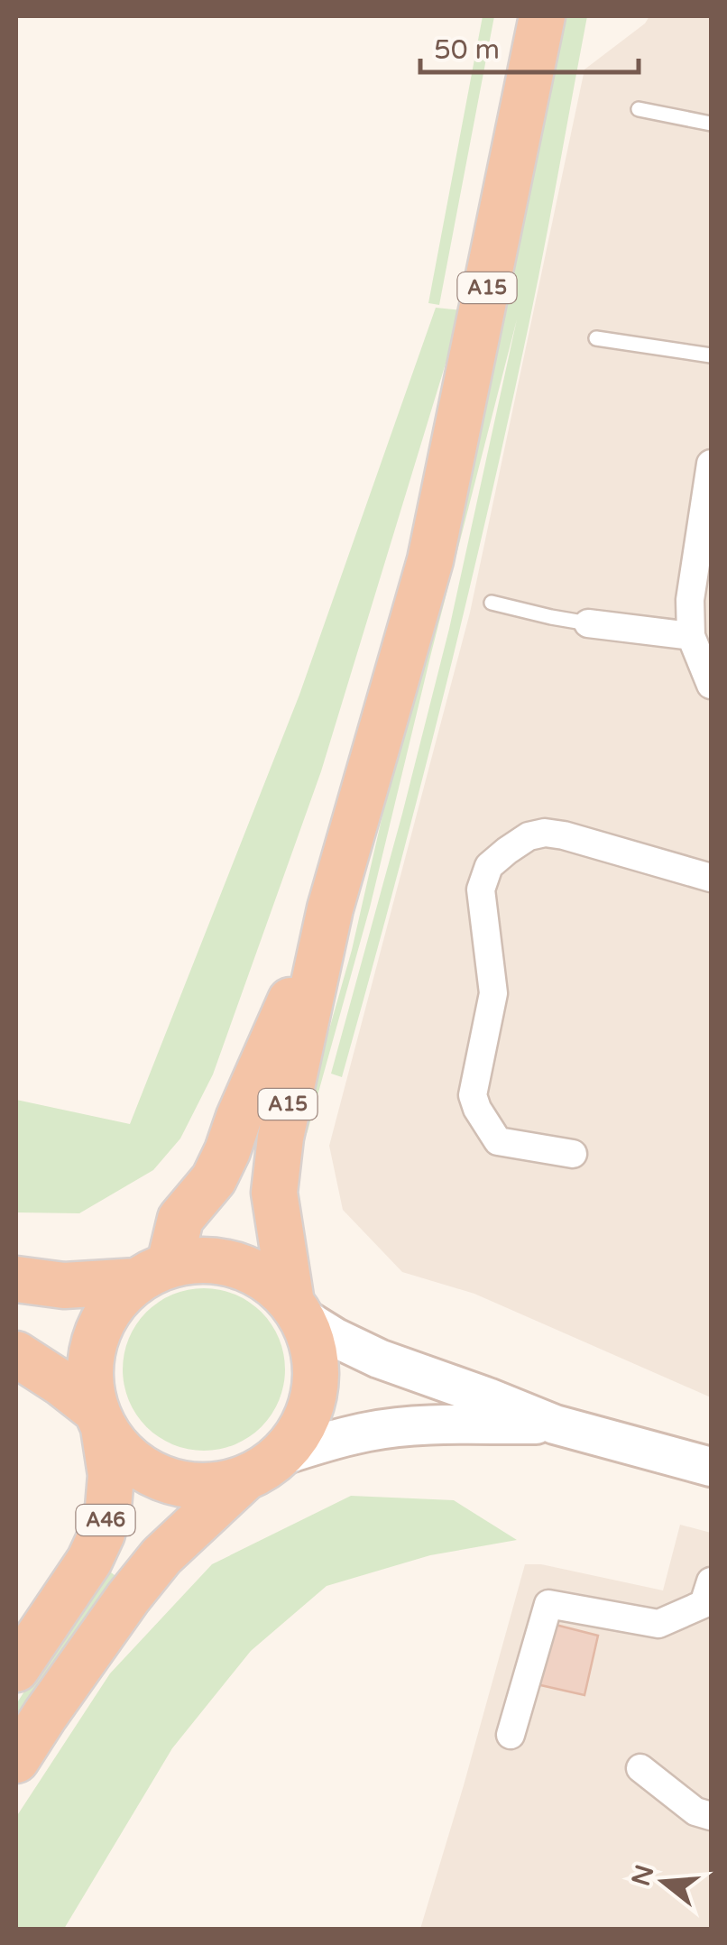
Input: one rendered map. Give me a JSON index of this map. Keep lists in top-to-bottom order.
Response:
{
  "streets": {
    "highway": ["A15", "A46"]
  },
  "crossings": [
    ["A15", "A46"]
  ],
  "scale_bar": "50 m",
  "north": "left"
}
